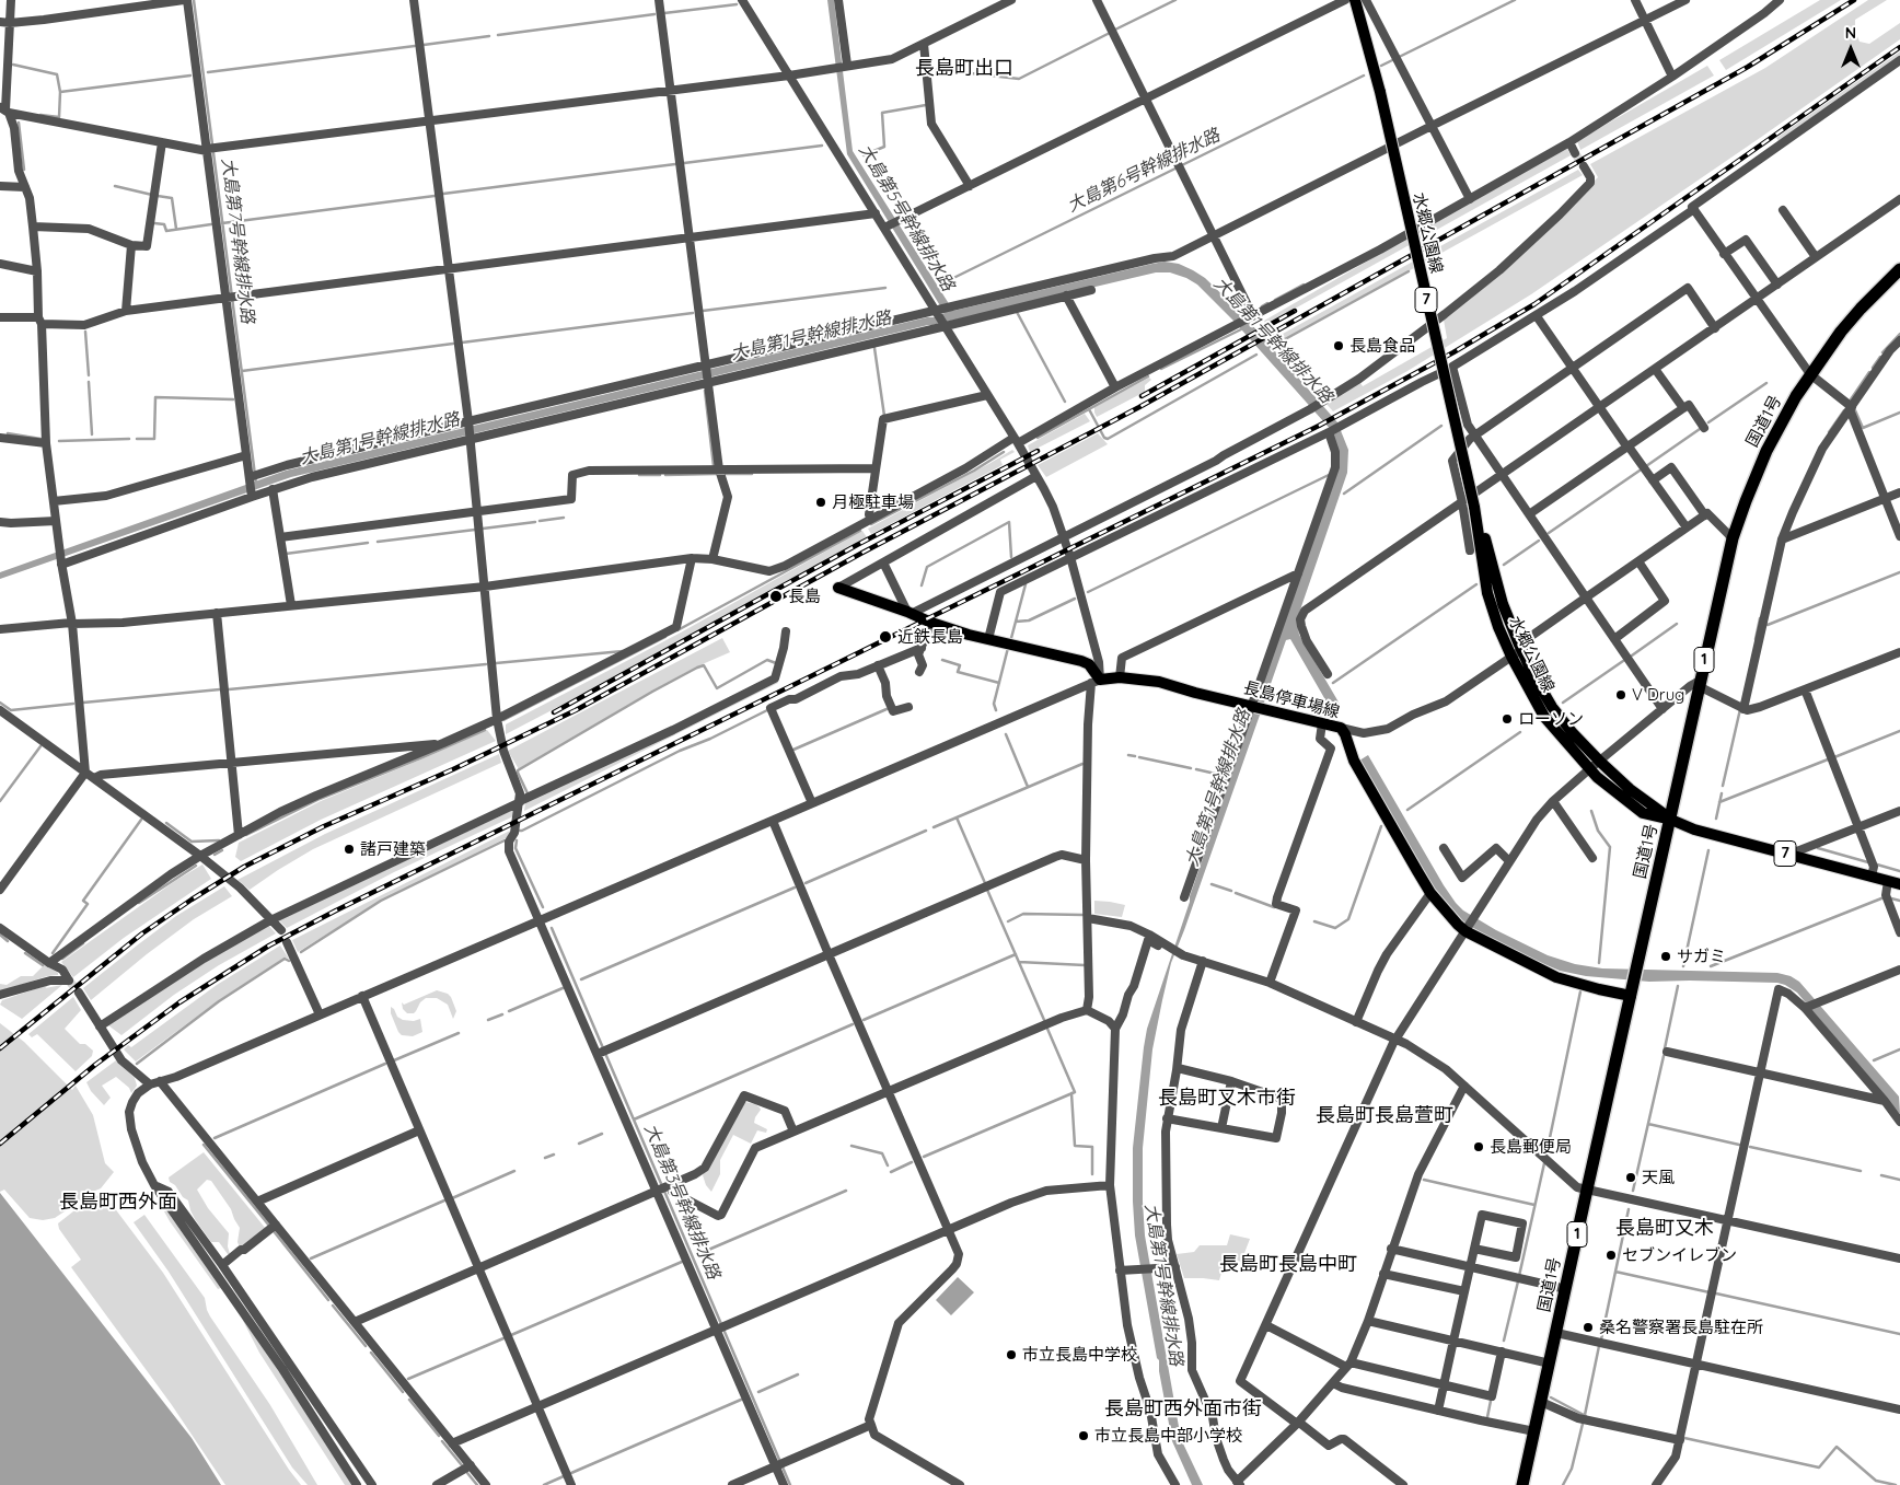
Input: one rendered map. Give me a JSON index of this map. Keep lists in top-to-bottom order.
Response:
{
  "streets": {
    "highway": ["国道1号", "1"],
    "main road": ["水郷公園線", "7", "長島停車場線"]
  },
  "crossings": [
    ["水郷公園線", "国道1号"],
    ["国道1号", "長島停車場線"]
  ],
  "districts": [
    "長島町出口",
    "長島町又木市街",
    "長島町長島萱町",
    "長島町西外面",
    "長島町又木",
    "長島町長島中町",
    "長島町西外面市街"
  ],
  "water": [
    "大島第6号幹線排水路",
    "大島第5号幹線排水路",
    "大島第7号幹線排水路",
    "大島第1号幹線排水路",
    "大島第3号幹線排水路"
  ],
  "places": [
    "長島食品",
    "月極駐車場",
    "長島",
    "近鉄長島",
    "V Drug",
    "ローソン",
    "諸戸建築",
    "サガミ",
    "長島郵便局",
    "天風",
    "セブンイレブン",
    "桑名警察署長島駐在所",
    "市立長島中学校",
    "市立長島中部小学校"
  ],
  "north": "top"
}
